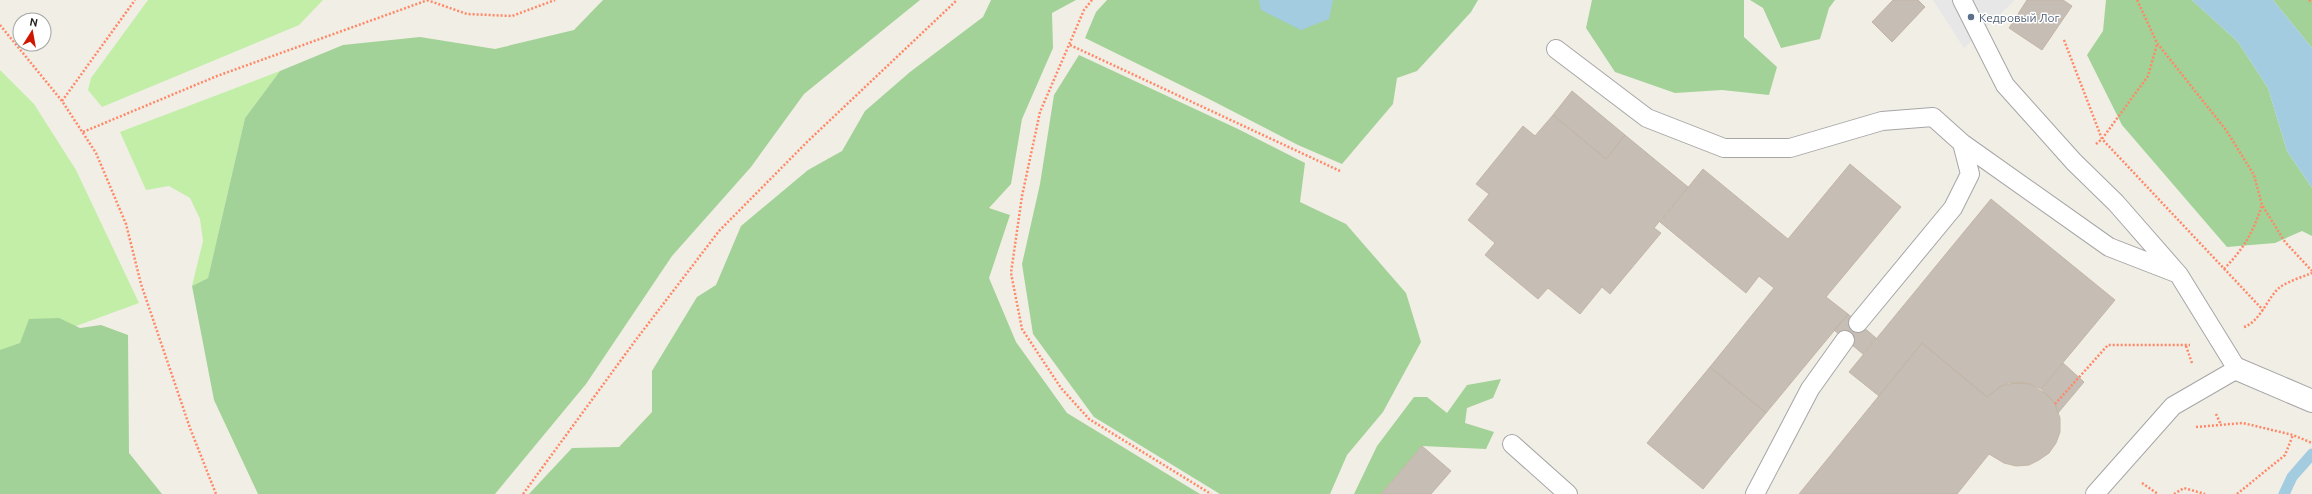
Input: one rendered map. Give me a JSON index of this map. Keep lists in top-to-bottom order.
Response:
{
  "places": ["Кедровый Лог"],
  "north": "top"
}
